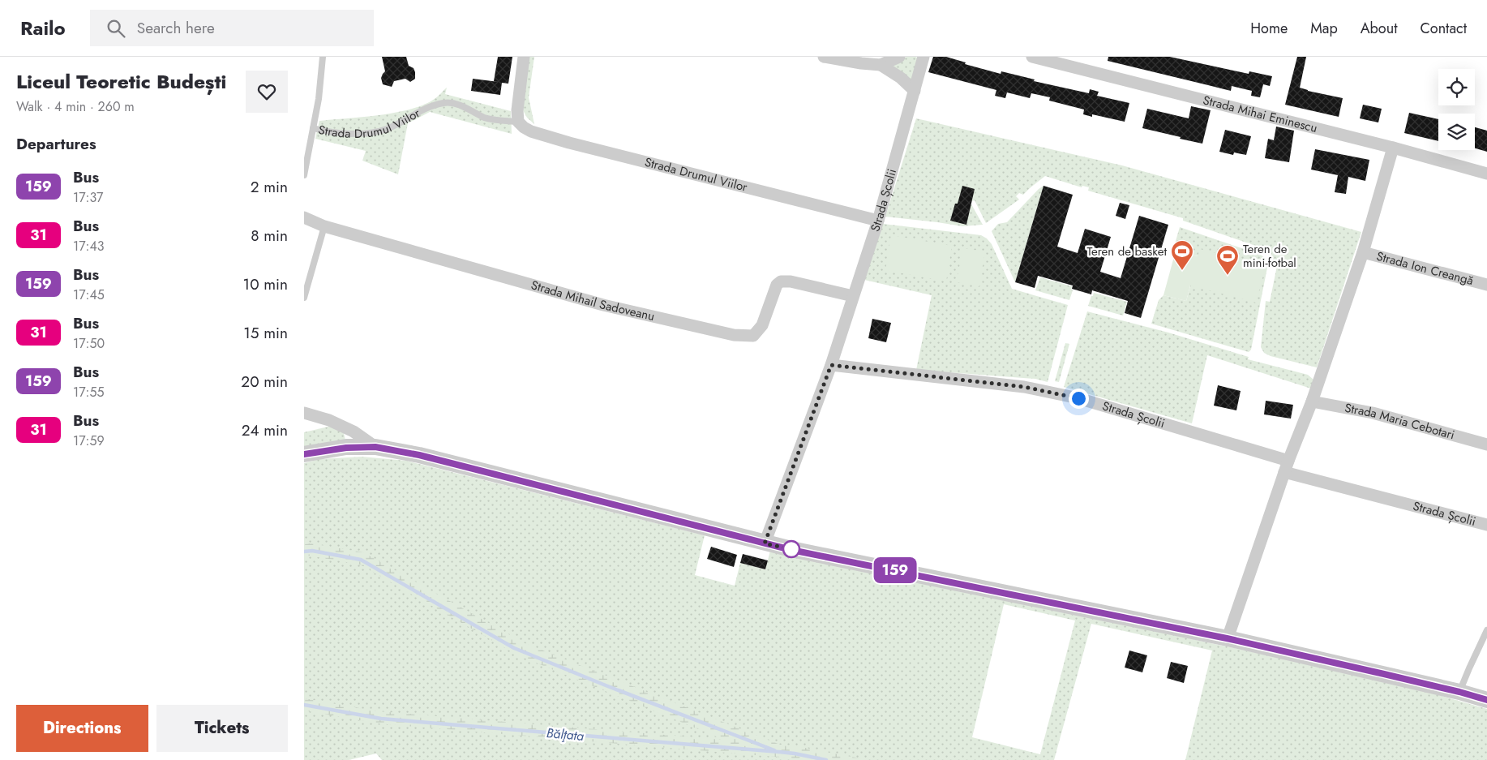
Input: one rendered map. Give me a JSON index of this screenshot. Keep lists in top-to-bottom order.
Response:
{
  "streets": {
    "street": [
      "Strada Mihai Eminescu",
      "Strada Drumul Viilor",
      "Strada Școlii",
      "Strada Ion Creangă",
      "Strada Mihail Sadoveanu",
      "Strada Maria Cebotari"
    ]
  },
  "crossings": [
    ["Strada Drumul Viilor", "Strada Școlii"],
    ["Strada Școlii", "Strada Mihail Sadoveanu"]
  ],
  "water": ["Bălţata"],
  "places": {
    "sports": ["Teren de basket", "Teren de mini-fotbal"]
  },
  "lines": ["bus line 159"],
  "page": {
    "header": "Railo",
    "search": "Search here",
    "nav": [
      "Home",
      "Map",
      "About",
      "Contact"
    ],
    "heading": [
      ["Liceul Teoretic Budești", "Walk · 4 min · 260 m"],
      "Departures"
    ],
    "on_map": "159",
    "list": [
      {
        "mark": "159",
        "name": "Bus",
        "note": "17:37",
        "value": "2 min"
      },
      {
        "mark": "31",
        "name": "Bus",
        "note": "17:43",
        "value": "8 min"
      },
      {
        "mark": "159",
        "name": "Bus",
        "note": "17:45",
        "value": "10 min"
      },
      {
        "mark": "31",
        "name": "Bus",
        "note": "17:50",
        "value": "15 min"
      },
      {
        "mark": "159",
        "name": "Bus",
        "note": "17:55",
        "value": "20 min"
      },
      {
        "mark": "31",
        "name": "Bus",
        "note": "17:59",
        "value": "24 min"
      }
    ],
    "buttons": ["Directions", "Tickets"]
  }
}
